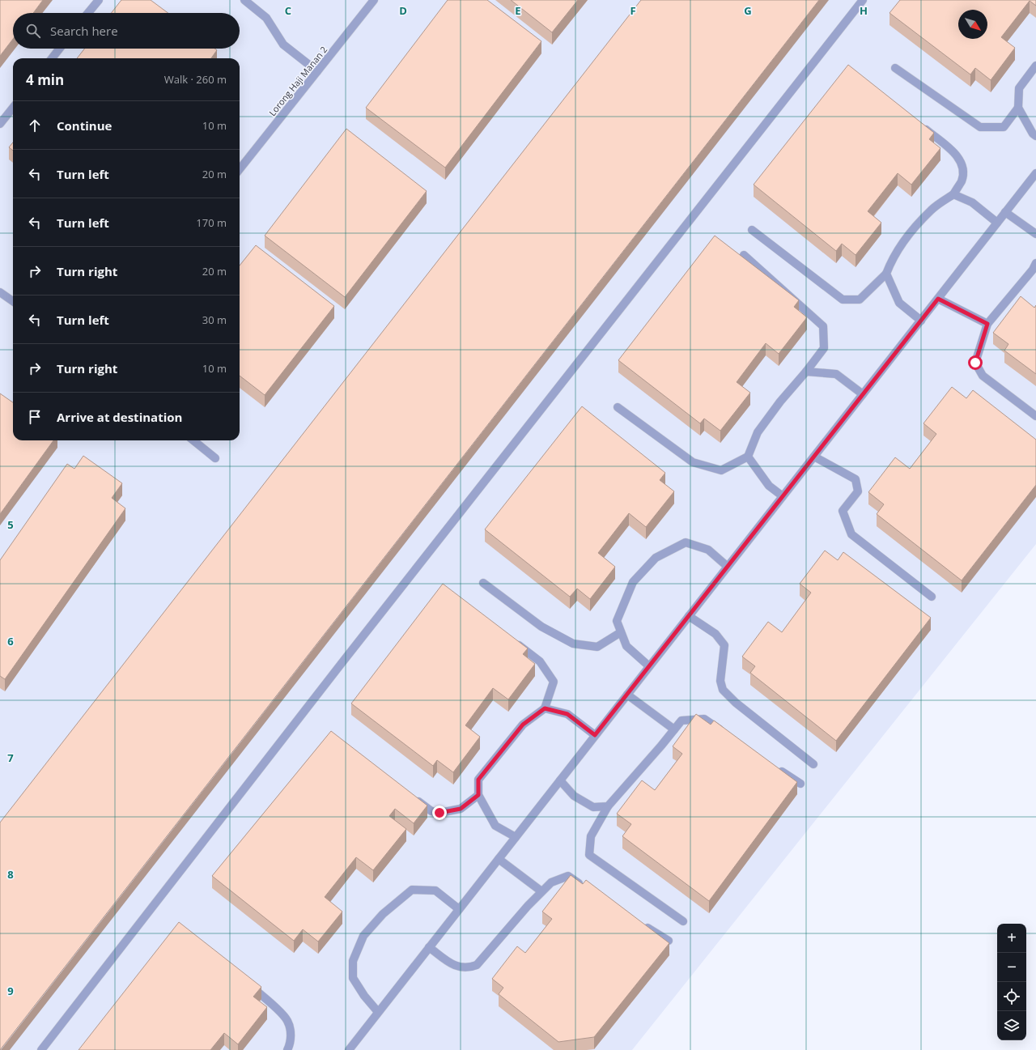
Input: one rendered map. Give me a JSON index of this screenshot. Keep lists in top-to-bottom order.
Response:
{
  "streets": {
    "street": ["Lorong Haji Manan 2"]
  },
  "north": "bottom right",
  "page": {
    "search": "Search here",
    "heading": ["4 min", "Walk · 260 m"],
    "list": [
      ["Continue", "10 m"],
      ["Turn left", "20 m"],
      ["Turn left", "170 m"],
      ["Turn right", "20 m"],
      ["Turn left", "30 m"],
      ["Turn right", "10 m"],
      "Arrive at destination"
    ],
    "map_buttons": ["+", "−"]
  },
  "grid": {
    "columns": [
      "C",
      "D",
      "E",
      "F",
      "G",
      "H"
    ],
    "rows": [
      "5",
      "6",
      "7",
      "8",
      "9"
    ]
  }
}
